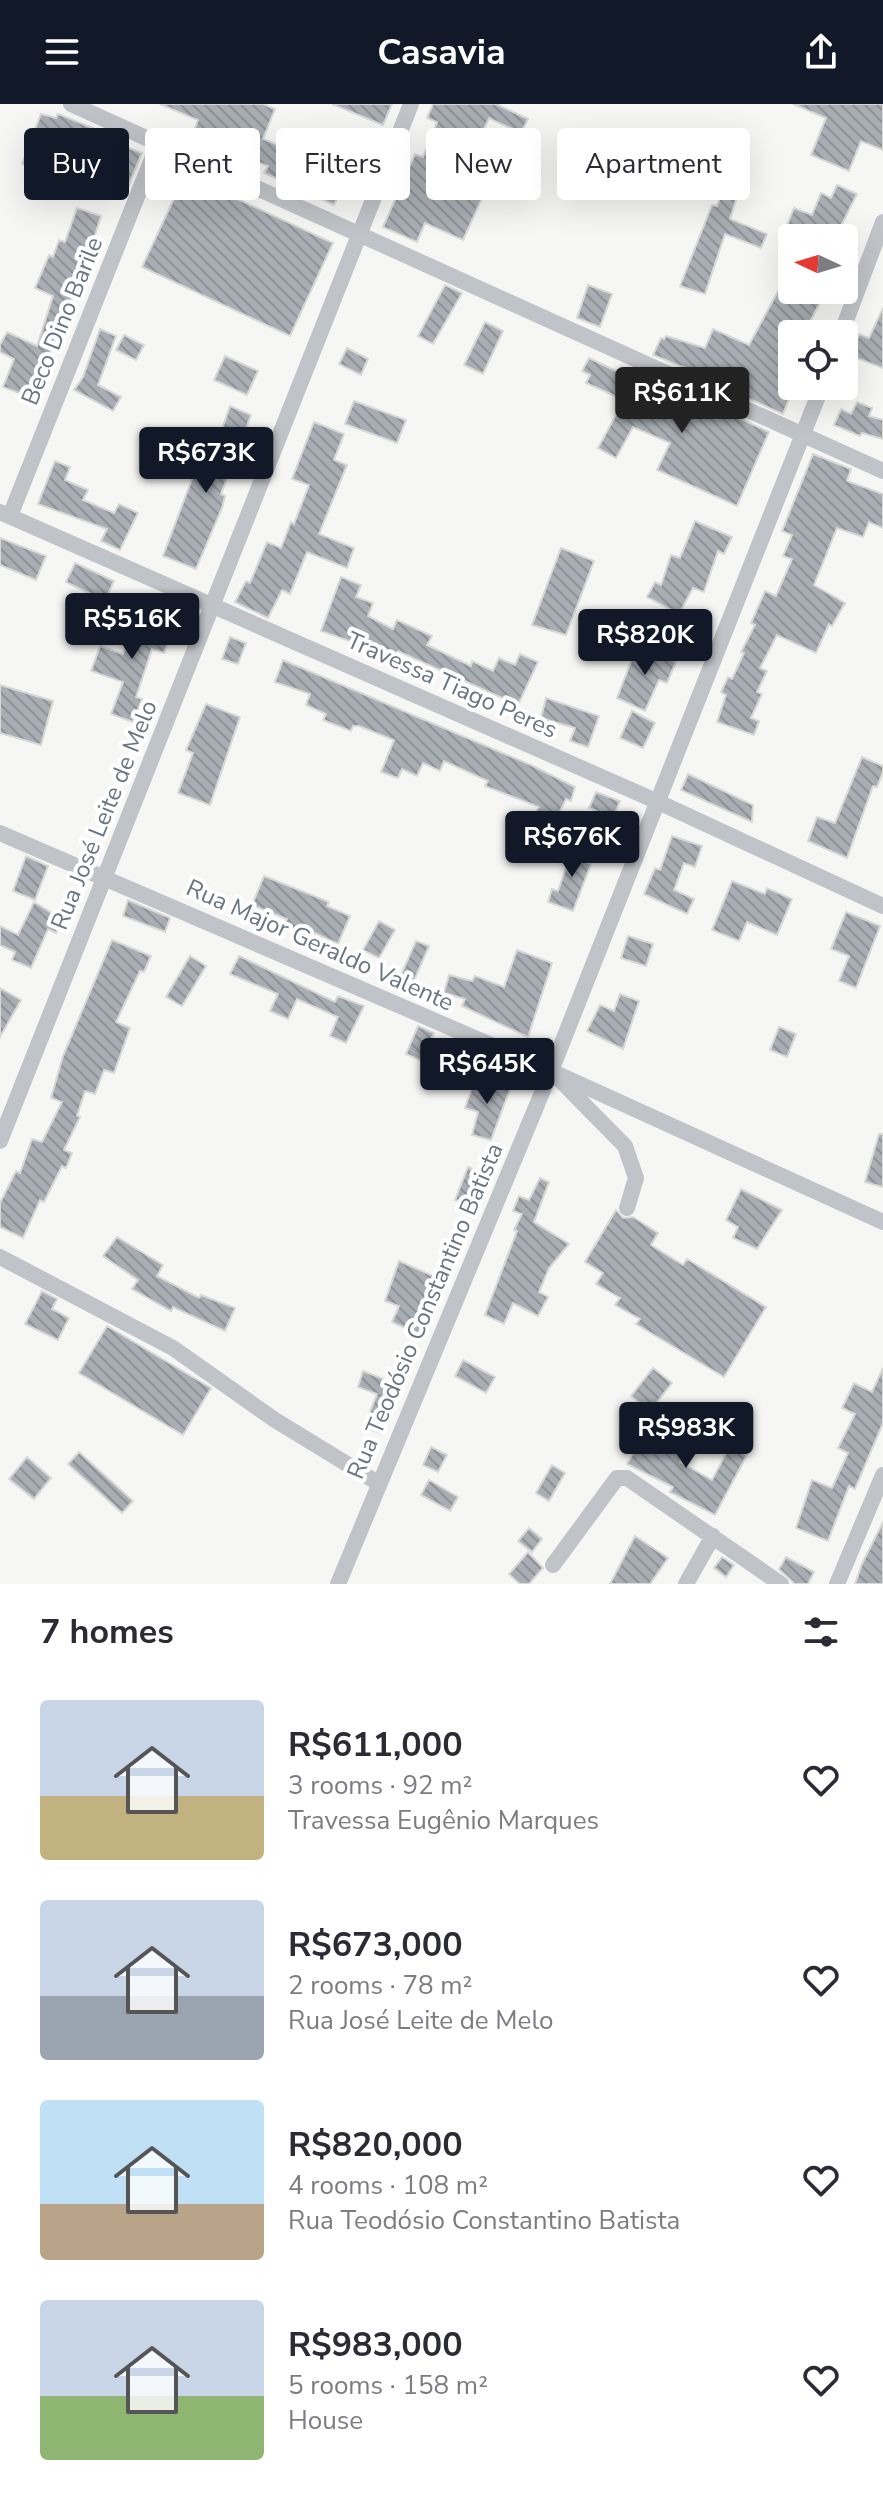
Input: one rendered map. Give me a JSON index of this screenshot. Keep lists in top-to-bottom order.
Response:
{
  "streets": {
    "street": [
      "Beco Dino Barile",
      "Travessa Tiago Peres",
      "Rua José Leite de Melo",
      "Rua Major Geraldo Valente",
      "Rua Teodósio Constantino Batista"
    ]
  },
  "crossings": [
    ["Beco Dino Barile", "Travessa Tiago Peres"],
    ["Travessa Tiago Peres", "Rua José Leite de Melo"],
    ["Travessa Tiago Peres", "Rua Teodósio Constantino Batista"],
    ["Rua José Leite de Melo", "Rua Major Geraldo Valente"],
    ["Rua Major Geraldo Valente", "Rua Teodósio Constantino Batista"]
  ],
  "north": "left",
  "page": {
    "header": "Casavia",
    "chip": [
      "Buy",
      "Rent",
      "Filters",
      "New",
      "Apartment"
    ],
    "price": [
      "R$611K",
      "R$673K",
      "R$516K",
      "R$820K",
      "R$676K",
      "R$645K",
      "R$983K"
    ],
    "heading": "7 homes",
    "list": [
      {
        "name": "R$611,000",
        "note": "3 rooms · 92 m² · Travessa Eugênio Marques"
      },
      {
        "name": "R$673,000",
        "note": "2 rooms · 78 m² · Rua José Leite de Melo"
      },
      {
        "name": "R$820,000",
        "note": "4 rooms · 108 m² · Rua Teodósio Constantino Batista"
      },
      {
        "name": "R$983,000",
        "note": "5 rooms · 158 m² · House"
      }
    ]
  }
}
